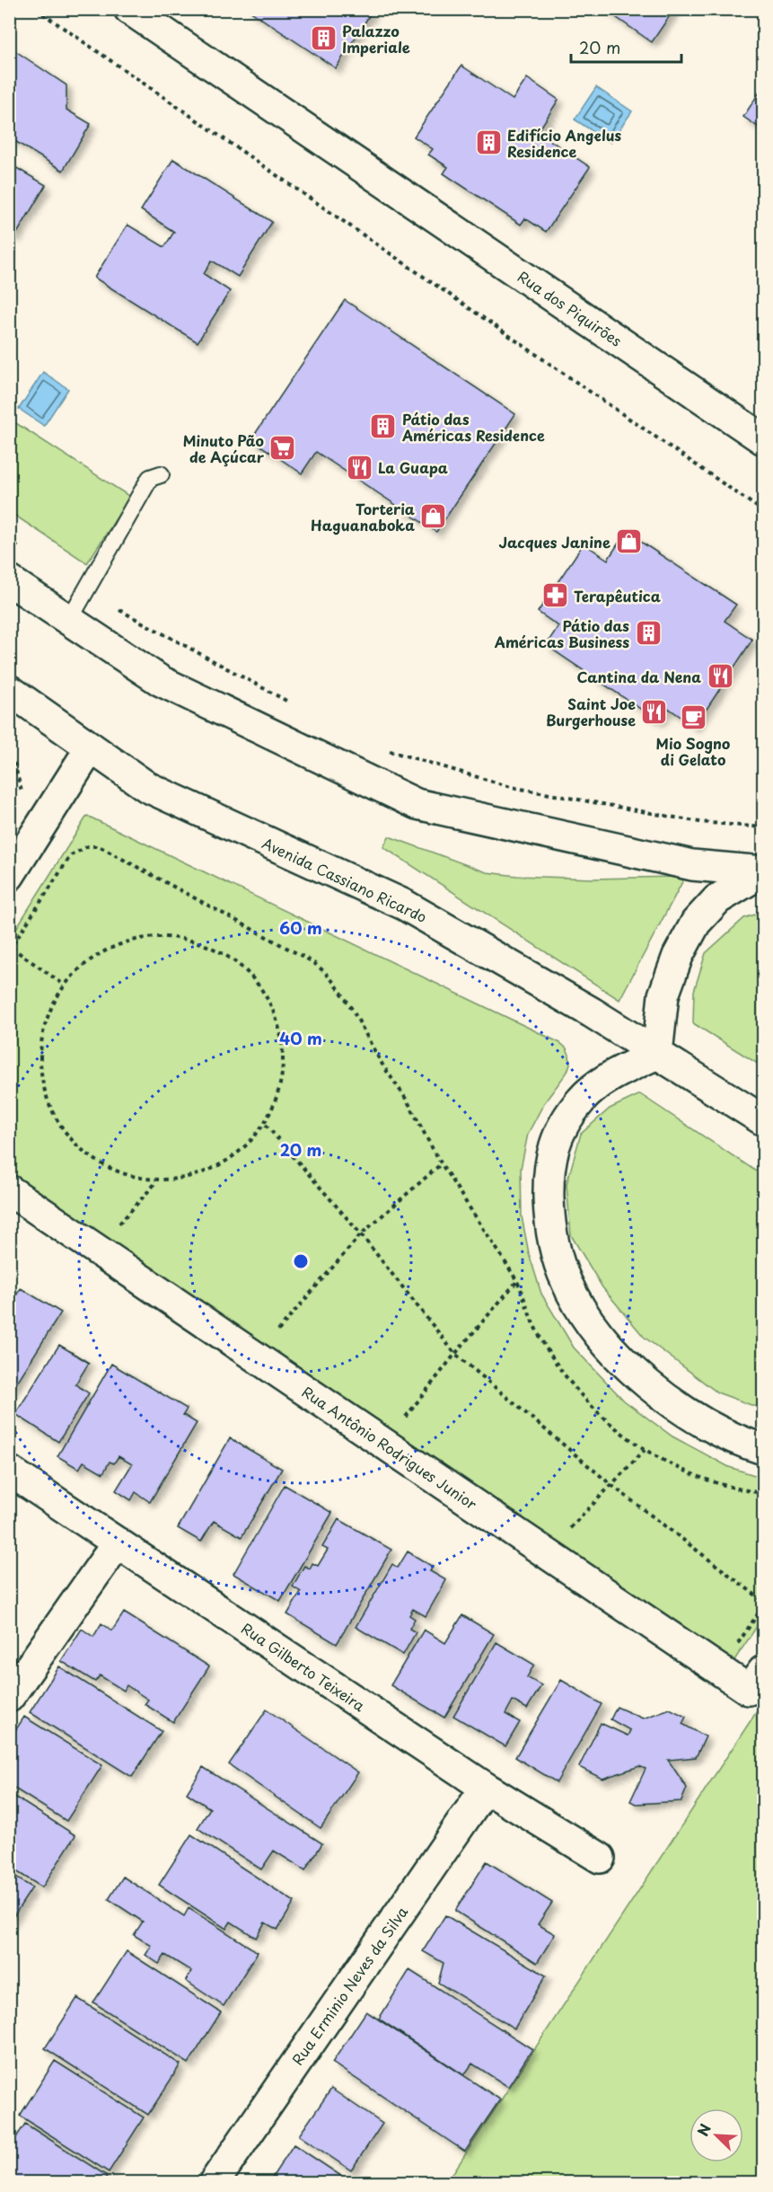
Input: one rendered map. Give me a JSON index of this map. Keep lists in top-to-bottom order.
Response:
{
  "streets": {
    "street": [
      "Rua dos Piquirões",
      "Avenida Cassiano Ricardo",
      "Rua Antônio Rodrigues Junior",
      "Rua Gilberto Teixeira",
      "Rua Erminio Neves da Silva"
    ]
  },
  "crossings": [
    ["Rua Gilberto Teixeira", "Rua Erminio Neves da Silva"]
  ],
  "places": {
    "building": [
      "Palazzo Imperiale",
      "Edifício Angelus Residence",
      "Pátio das Américas Residence",
      "Pátio das Américas Business"
    ],
    "supermarket": ["Minuto Pão de Açúcar"],
    "restaurant": ["La Guapa", "Cantina da Nena", "Saint Joe Burgerhouse"],
    "shop": ["Torteria Haguanaboka", "Jacques Janine"],
    "pharmacy": ["Terapêutica"],
    "cafe": ["Mio Sogno di Gelato"]
  },
  "scale_bar": "20 m",
  "north": "top left",
  "rings": ["60 m", "40 m", "20 m"]
}
